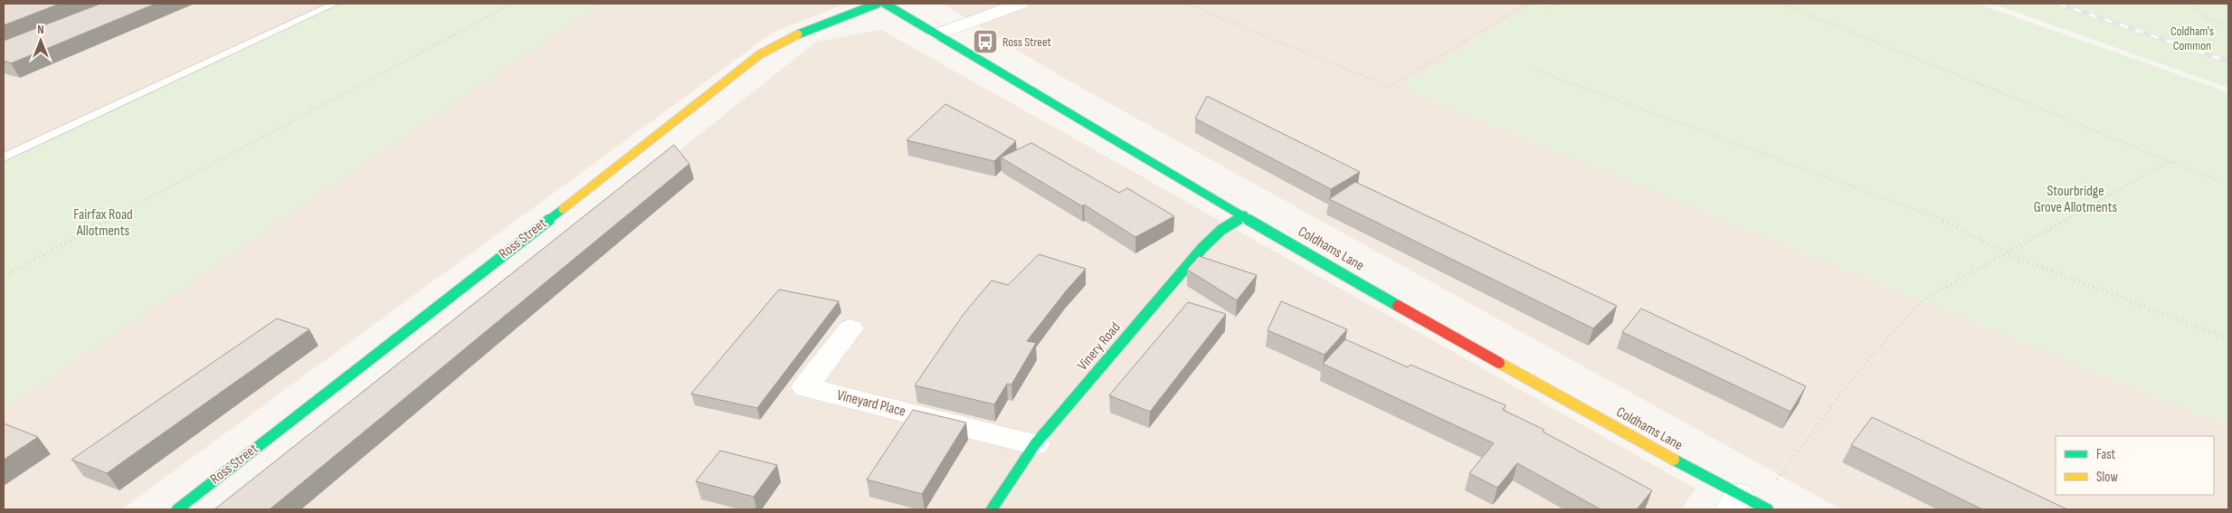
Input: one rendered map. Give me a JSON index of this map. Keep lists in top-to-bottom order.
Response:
{
  "streets": {
    "street": [
      "Ross Street",
      "Coldhams Lane",
      "Vinery Road",
      "Vineyard Place"
    ]
  },
  "crossings": [
    ["Coldhams Lane", "Vinery Road"],
    ["Vinery Road", "Vineyard Place"]
  ],
  "parks": ["Coldham's Common", "Stourbridge Grove Allotments", "Fairfax Road Allotments"],
  "places": {
    "bus stop": ["Ross Street"]
  },
  "legend": ["Fast", "Slow"],
  "north": "top"
}
